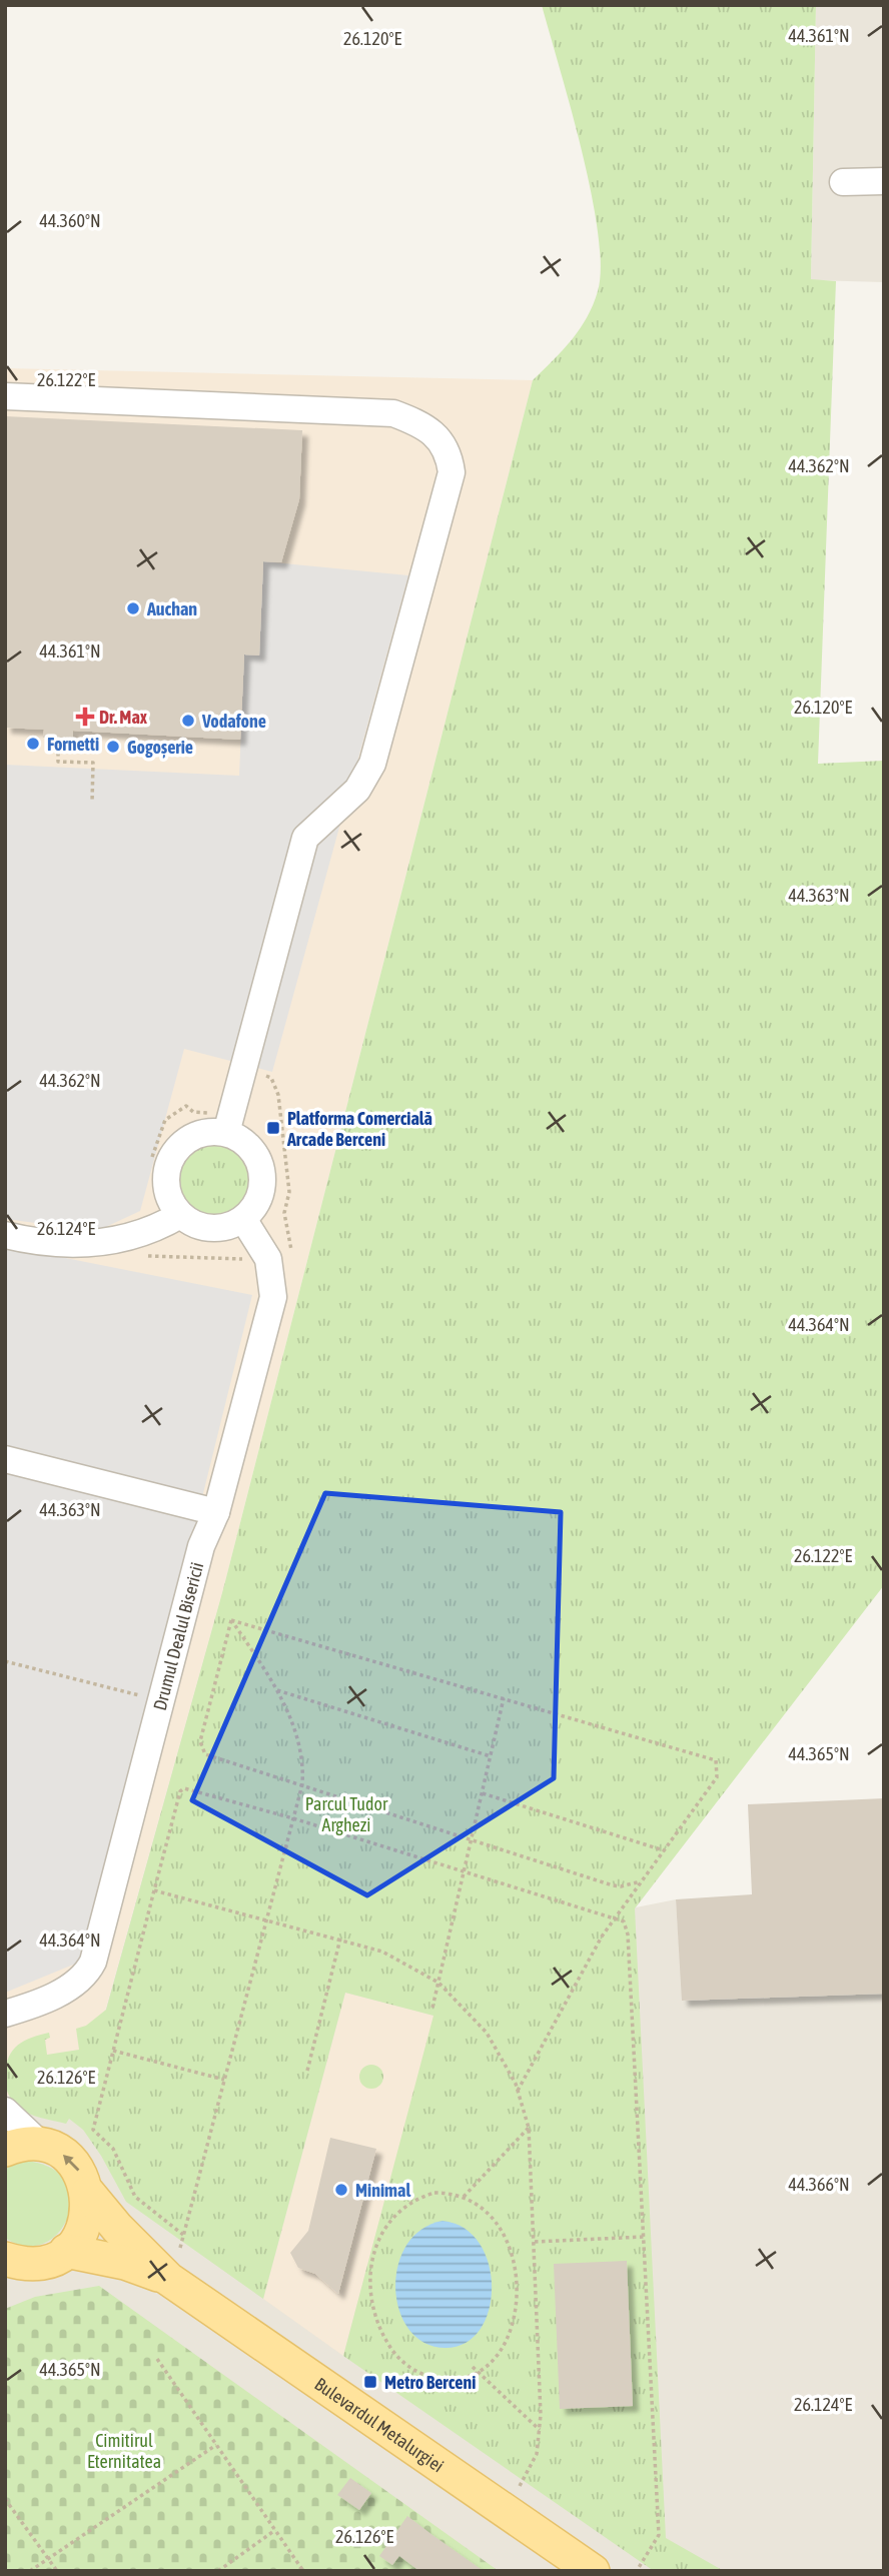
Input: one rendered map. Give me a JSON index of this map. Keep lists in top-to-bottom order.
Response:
{
  "streets": {
    "main road": ["Bulevardul Metalurgiei"],
    "street": ["Drumul Dealul Bisericii"]
  },
  "parks": ["Parcul Tudor Arghezi", "Cimitirul Eternitatea"],
  "places": {
    "other": [
      "Auchan",
      "Vodafone",
      "Fornetti",
      "Gogoșerie",
      "Minimal"
    ],
    "health": ["Dr. Max"],
    "transit": ["Platforma Comercială Arcade Berceni", "Metro Berceni"]
  },
  "coordinates": [
    "44.361°N",
    "26.120°E",
    "44.360°N",
    "26.122°E",
    "44.362°N",
    "44.363°N",
    "26.124°E",
    "44.364°N",
    "44.365°N",
    "26.126°E",
    "44.366°N"
  ]
}
